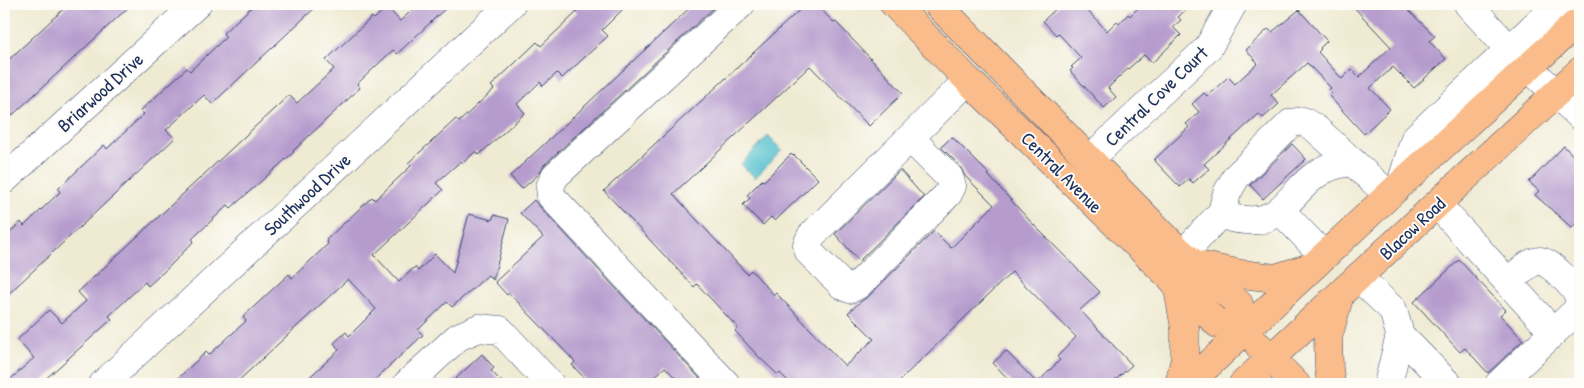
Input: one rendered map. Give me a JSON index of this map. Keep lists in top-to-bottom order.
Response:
{
  "streets": {
    "main road": ["Central Avenue", "Blacow Road"],
    "street": ["Briarwood Drive", "Central Cove Court", "Southwood Drive"]
  },
  "crossings": [
    ["Central Cove Court", "Central Avenue"],
    ["Central Avenue", "Blacow Road"]
  ]
}
